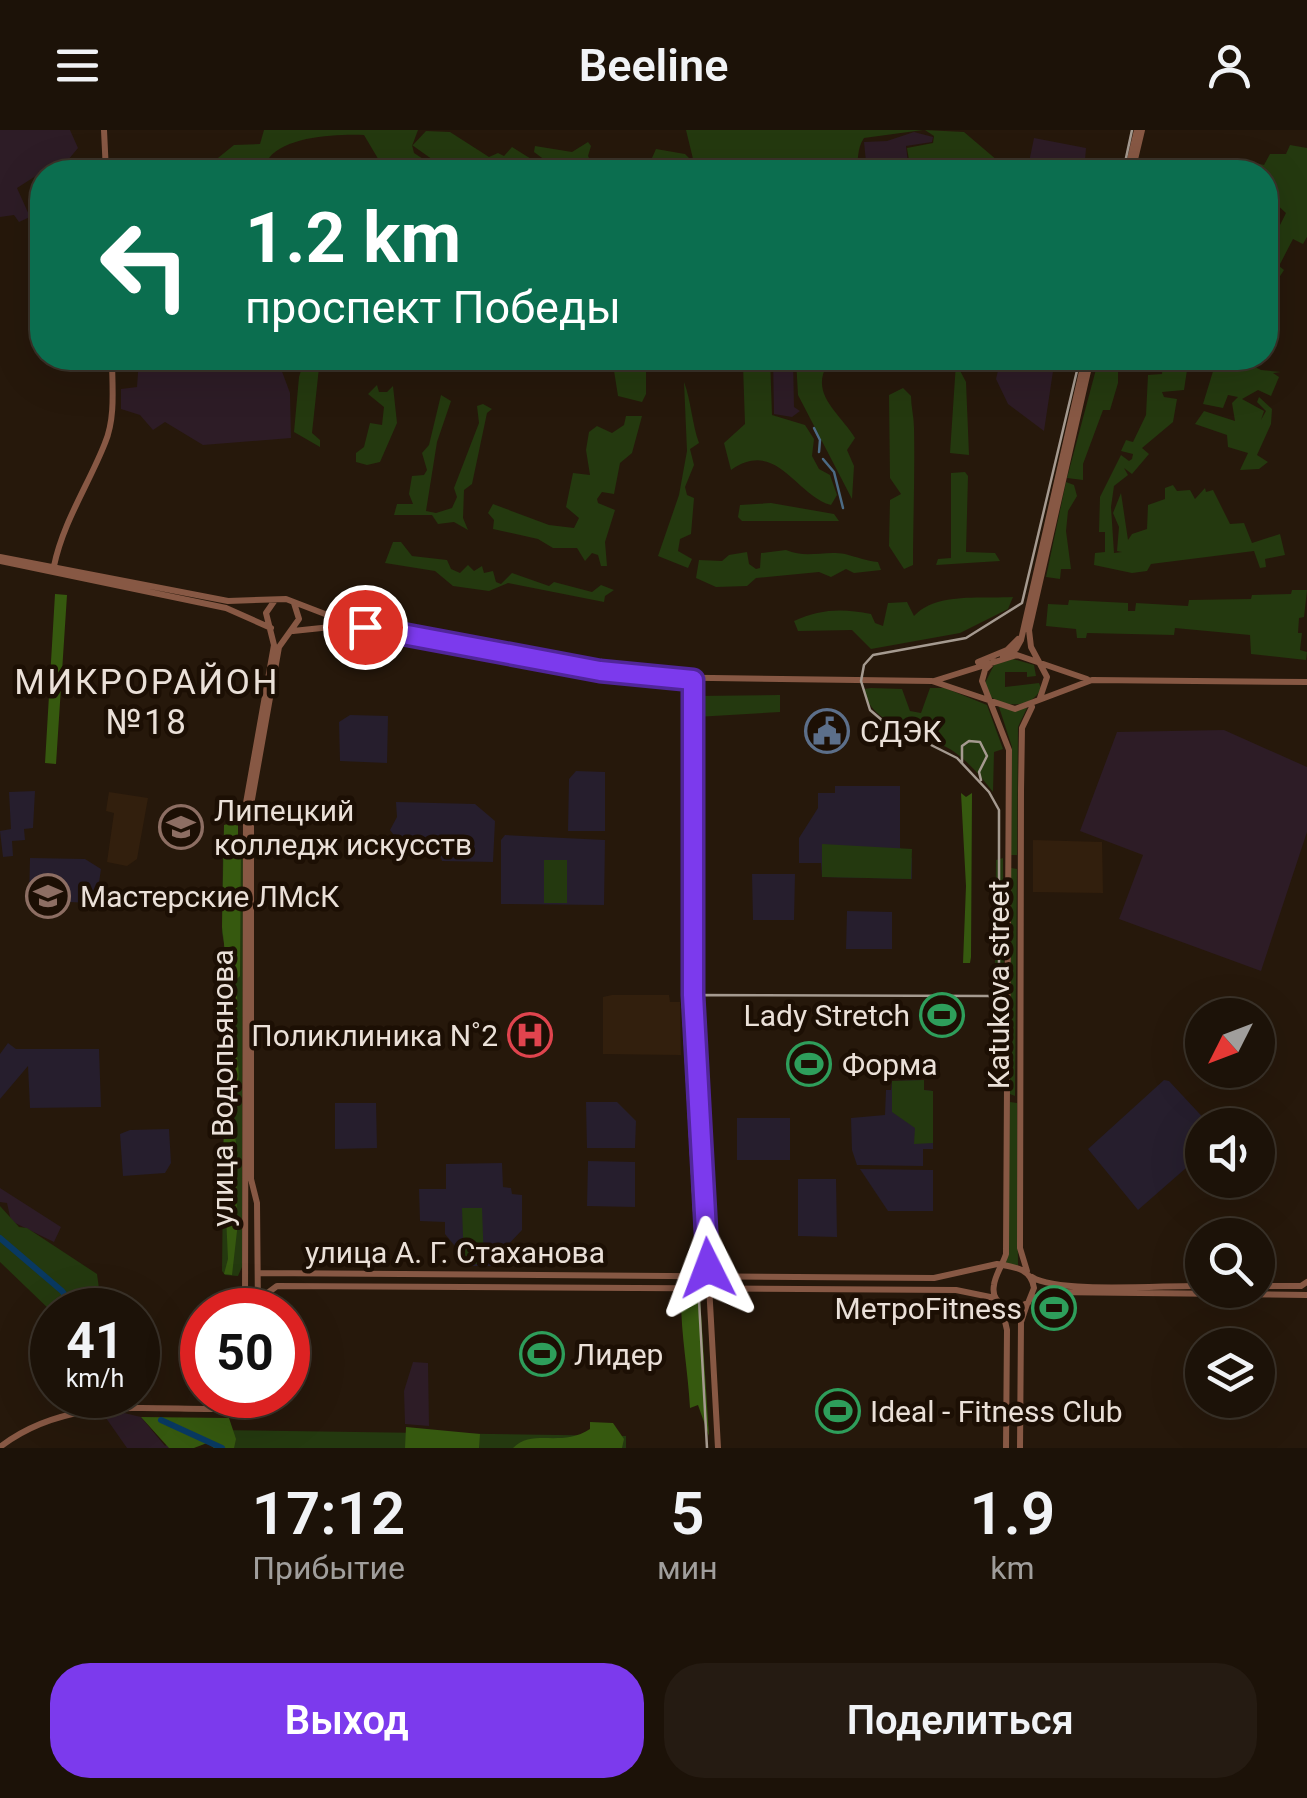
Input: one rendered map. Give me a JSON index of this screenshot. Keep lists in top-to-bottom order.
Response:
{
  "streets": {
    "main road": ["Katukova street", "улица Водопьянова", "улица А. Г. Стаханова"]
  },
  "crossings": [
    ["Katukova street", "улица А. Г. Стаханова"],
    ["улица Водопьянова", "улица А. Г. Стаханова"]
  ],
  "districts": ["МИКРОРАЙОН №18"],
  "places": {
    "public building": ["СДЭК"],
    "school or university": ["Липецкий колледж искусств", "Мастерские ЛМсК"],
    "sports": [
      "Lady Stretch",
      "Форма",
      "МетроFitness",
      "Лидер",
      "Ideal - Fitness Club"
    ],
    "hospital": ["Поликлиника N˚2"]
  },
  "north": "bottom left",
  "page": {
    "header": "Beeline",
    "turn": ["1.2 km", "проспект Победы"],
    "speed": "41 km/h",
    "limit": "50",
    "eta": [
      "17:12",
      "Прибытие",
      "5",
      "мин",
      "1.9",
      "km"
    ],
    "buttons": ["Выход", "Поделиться"]
  }
}
